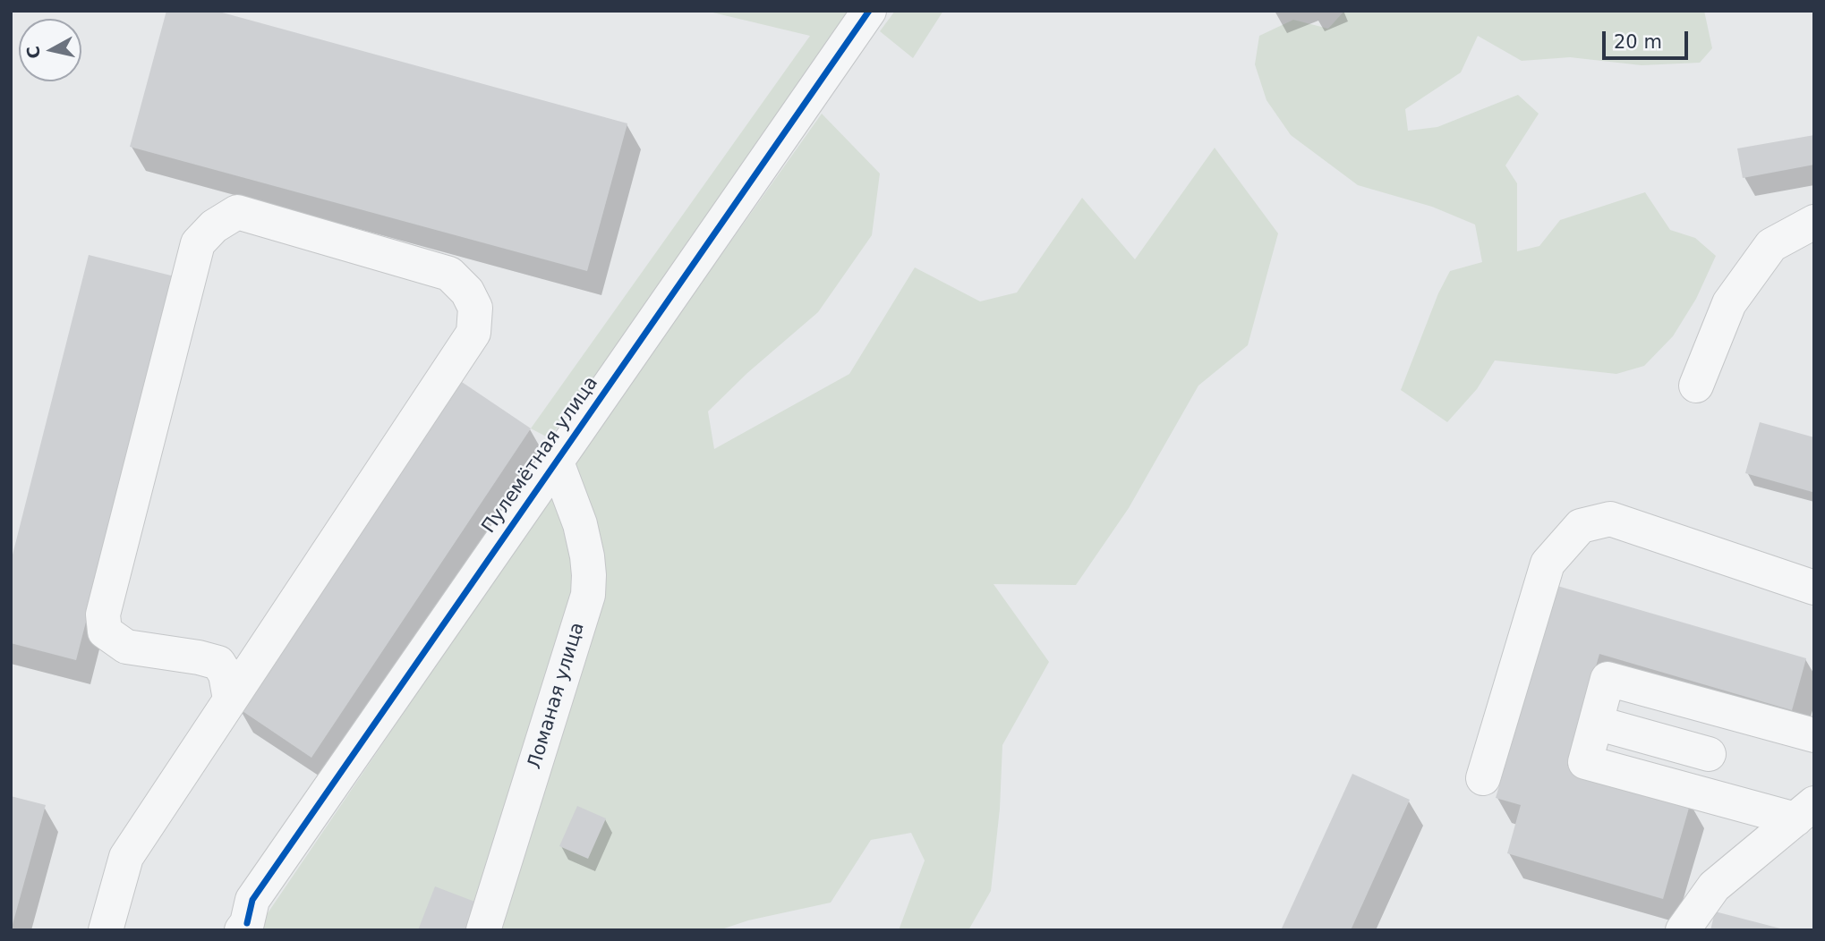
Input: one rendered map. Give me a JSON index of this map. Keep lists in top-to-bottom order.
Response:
{
  "streets": {
    "street": ["Пулемётная улица", "Ломаная улица"]
  },
  "crossings": [
    ["Пулемётная улица", "Ломаная улица"]
  ],
  "scale_bar": "20 m",
  "north": "left"
}
